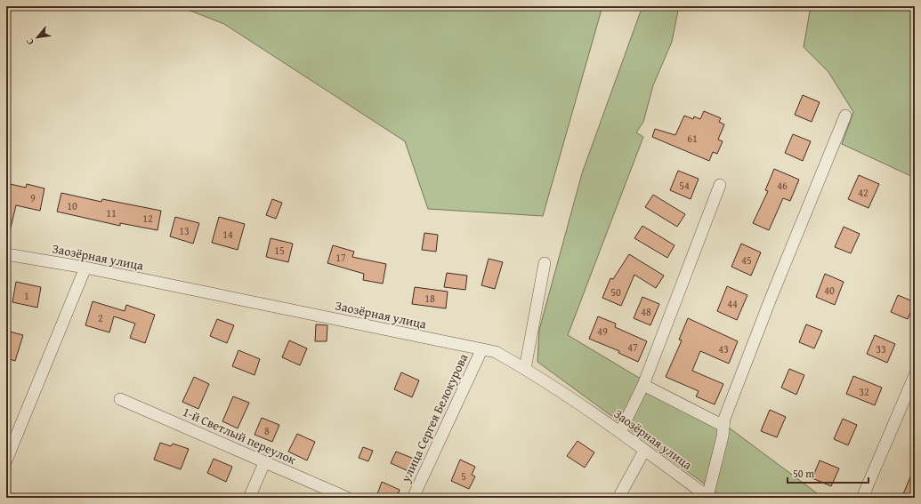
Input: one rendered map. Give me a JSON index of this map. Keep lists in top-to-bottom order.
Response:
{
  "streets": {
    "street": ["Заозёрная улица", "улица Сергея Белокурова", "1-й Светлый переулок"]
  },
  "crossings": [
    ["Заозёрная улица", "улица Сергея Белокурова"]
  ],
  "house_numbers": [
    "61",
    "54",
    "46",
    "42",
    "9",
    "10",
    "11",
    "12",
    "13",
    "14",
    "15",
    "17",
    "45",
    "40",
    "50",
    "1",
    "18",
    "44",
    "48",
    "2",
    "49",
    "47",
    "43",
    "33",
    "32",
    "8",
    "5"
  ],
  "scale_bar": "50 m",
  "north": "bottom left"
}
